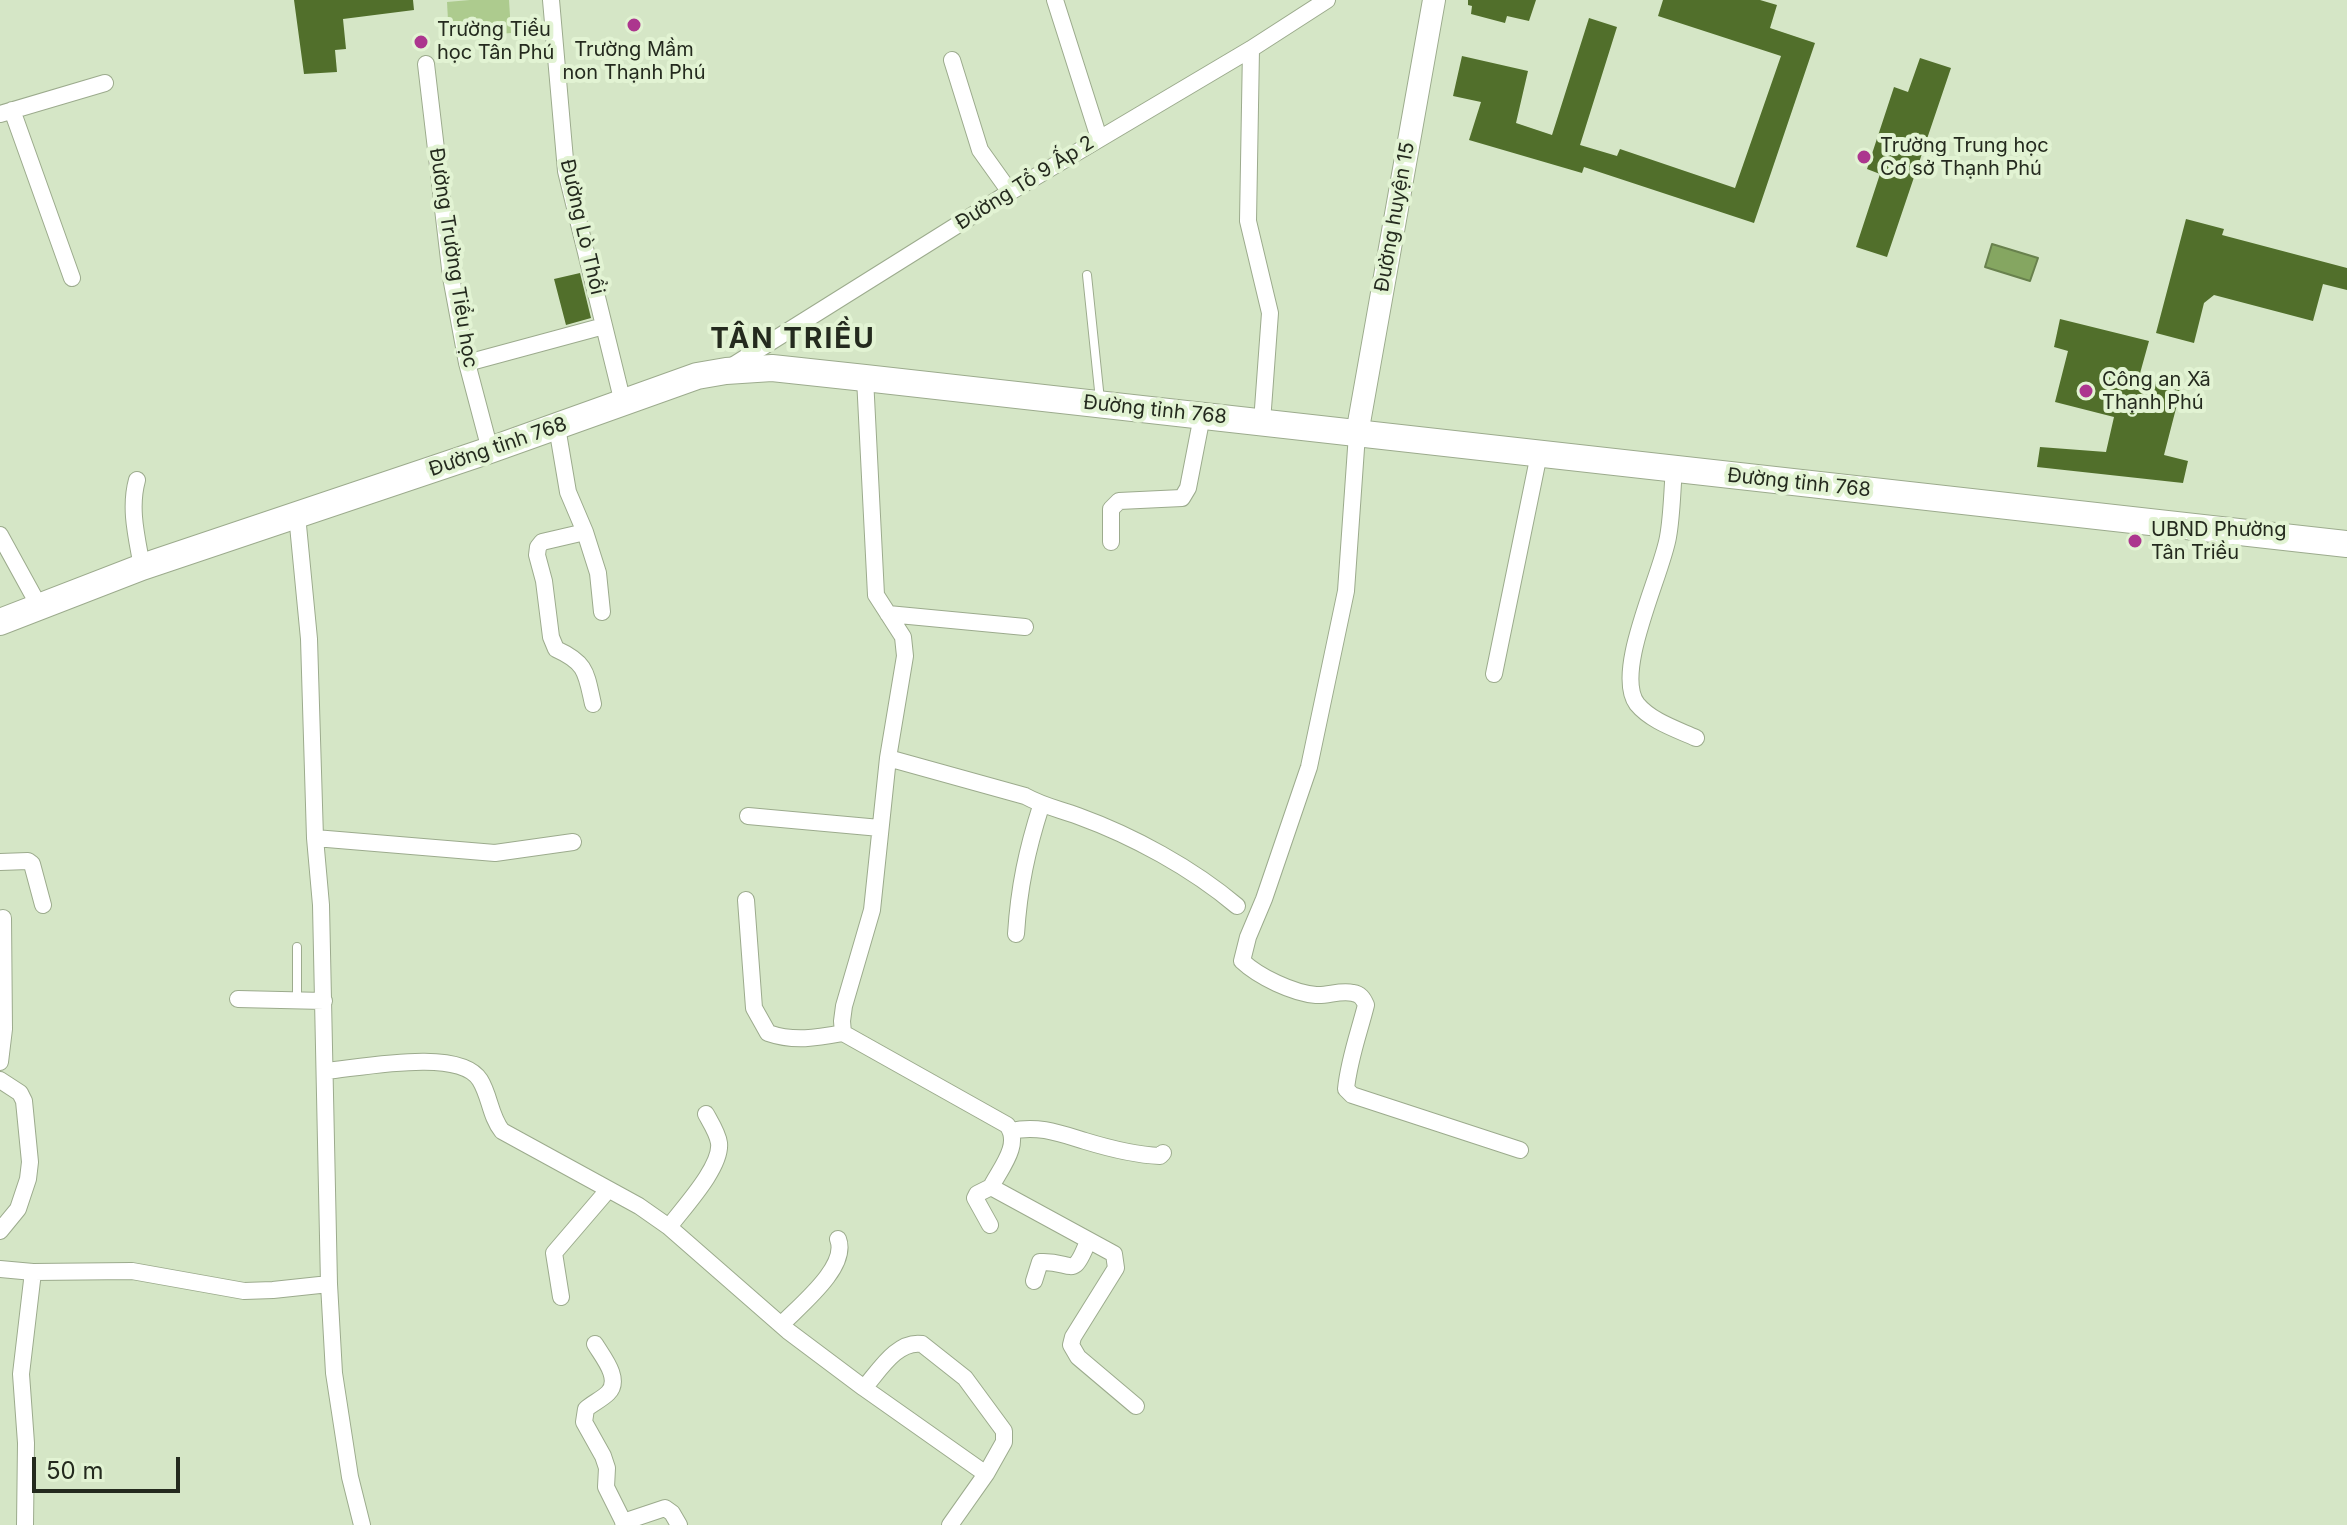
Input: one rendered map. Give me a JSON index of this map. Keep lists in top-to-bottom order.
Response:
{
  "streets": {
    "main road": ["Đường tỉnh 768"],
    "street": [
      "Đường Tổ 9 Ấp 2",
      "Đường huyện 15",
      "Đường Lò Thổi",
      "Đường Trường Tiểu học"
    ]
  },
  "crossings": [
    ["Đường Tổ 9 Ấp 2", "Đường tỉnh 768"],
    ["Đường huyện 15", "Đường tỉnh 768"],
    ["Đường Lò Thổi", "Đường tỉnh 768"],
    ["Đường Trường Tiểu học", "Đường tỉnh 768"]
  ],
  "districts": ["TÂN TRIỀU"],
  "places": [
    "Trường Mầm non Thạnh Phú",
    "Trường Tiểu học Tân Phú",
    "Trường Trung học Cơ sở Thạnh Phú",
    "Công an Xã Thạnh Phú",
    "UBND Phường Tân Triều"
  ],
  "scale_bar": "50 m"
}
